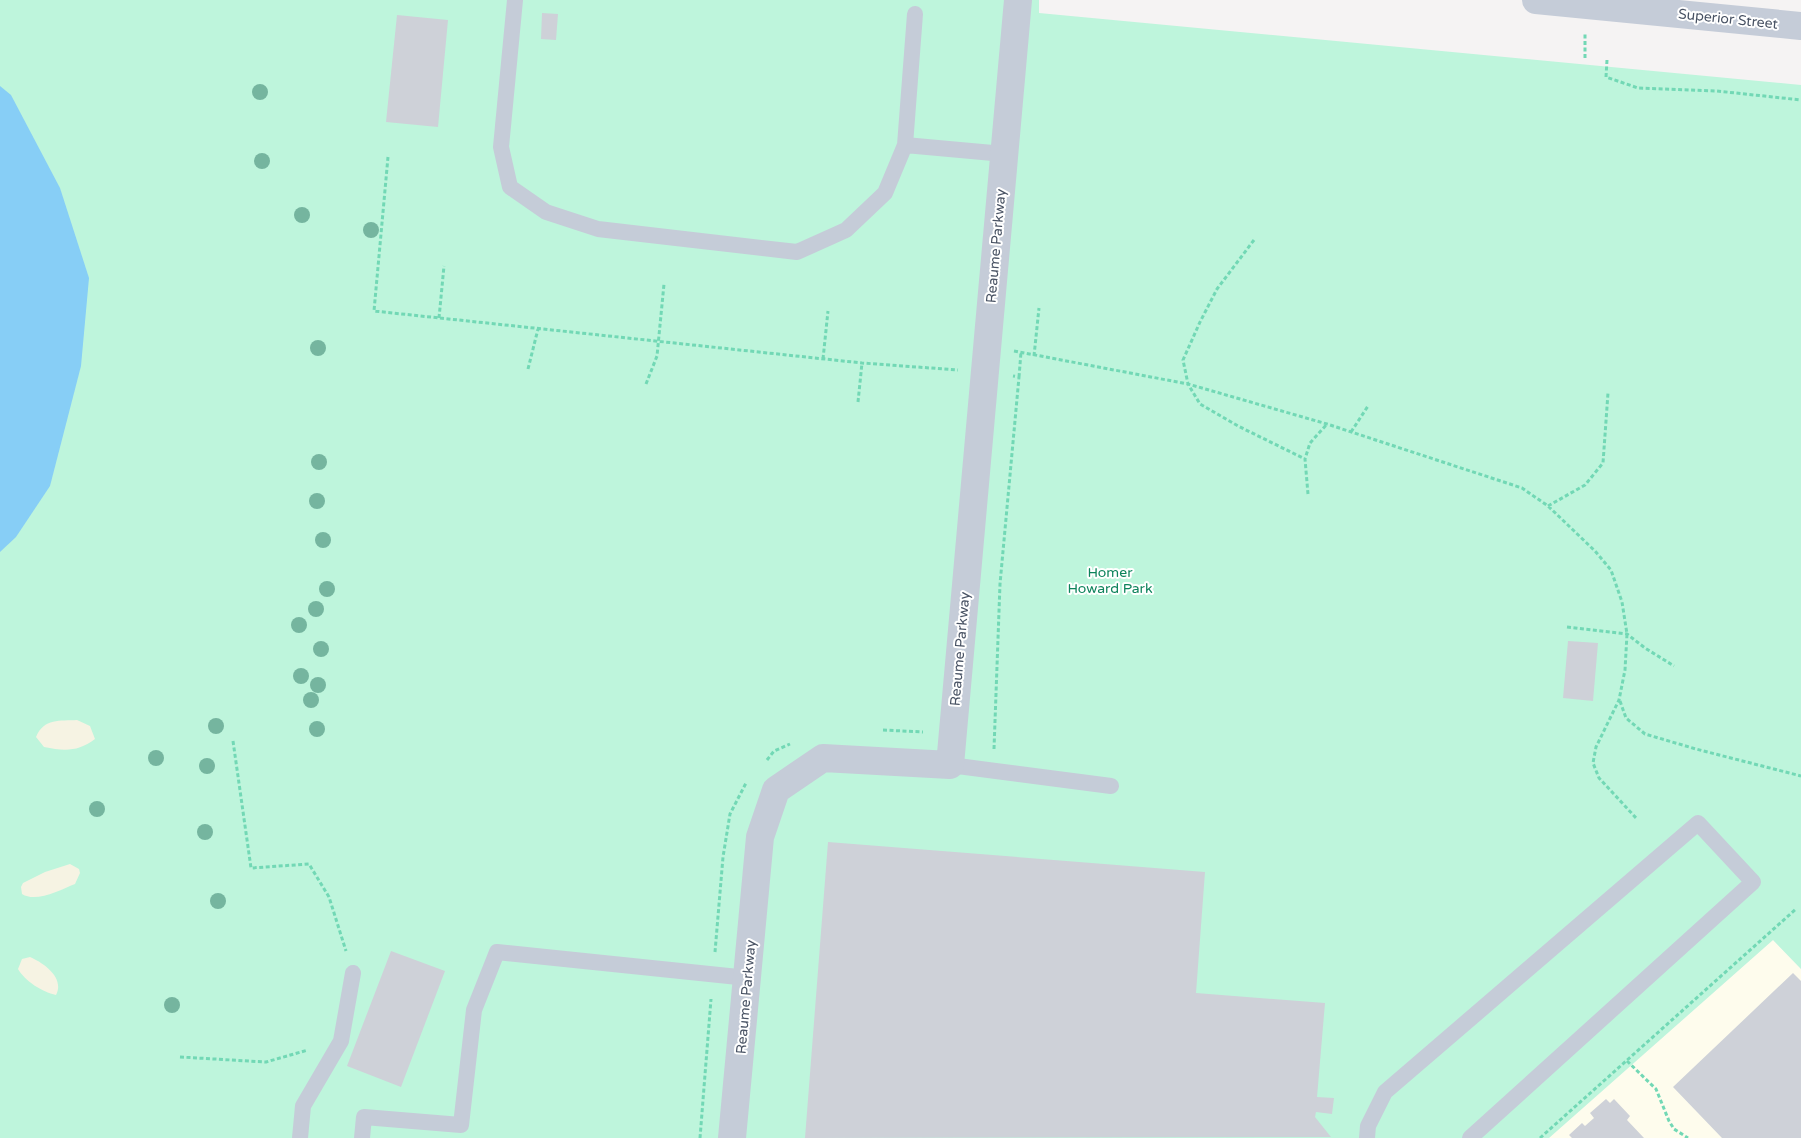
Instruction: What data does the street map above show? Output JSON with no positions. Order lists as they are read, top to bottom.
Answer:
{
  "streets": {
    "street": ["Superior Street", "Reaume Parkway"]
  },
  "parks": ["Homer Howard Park"]
}
